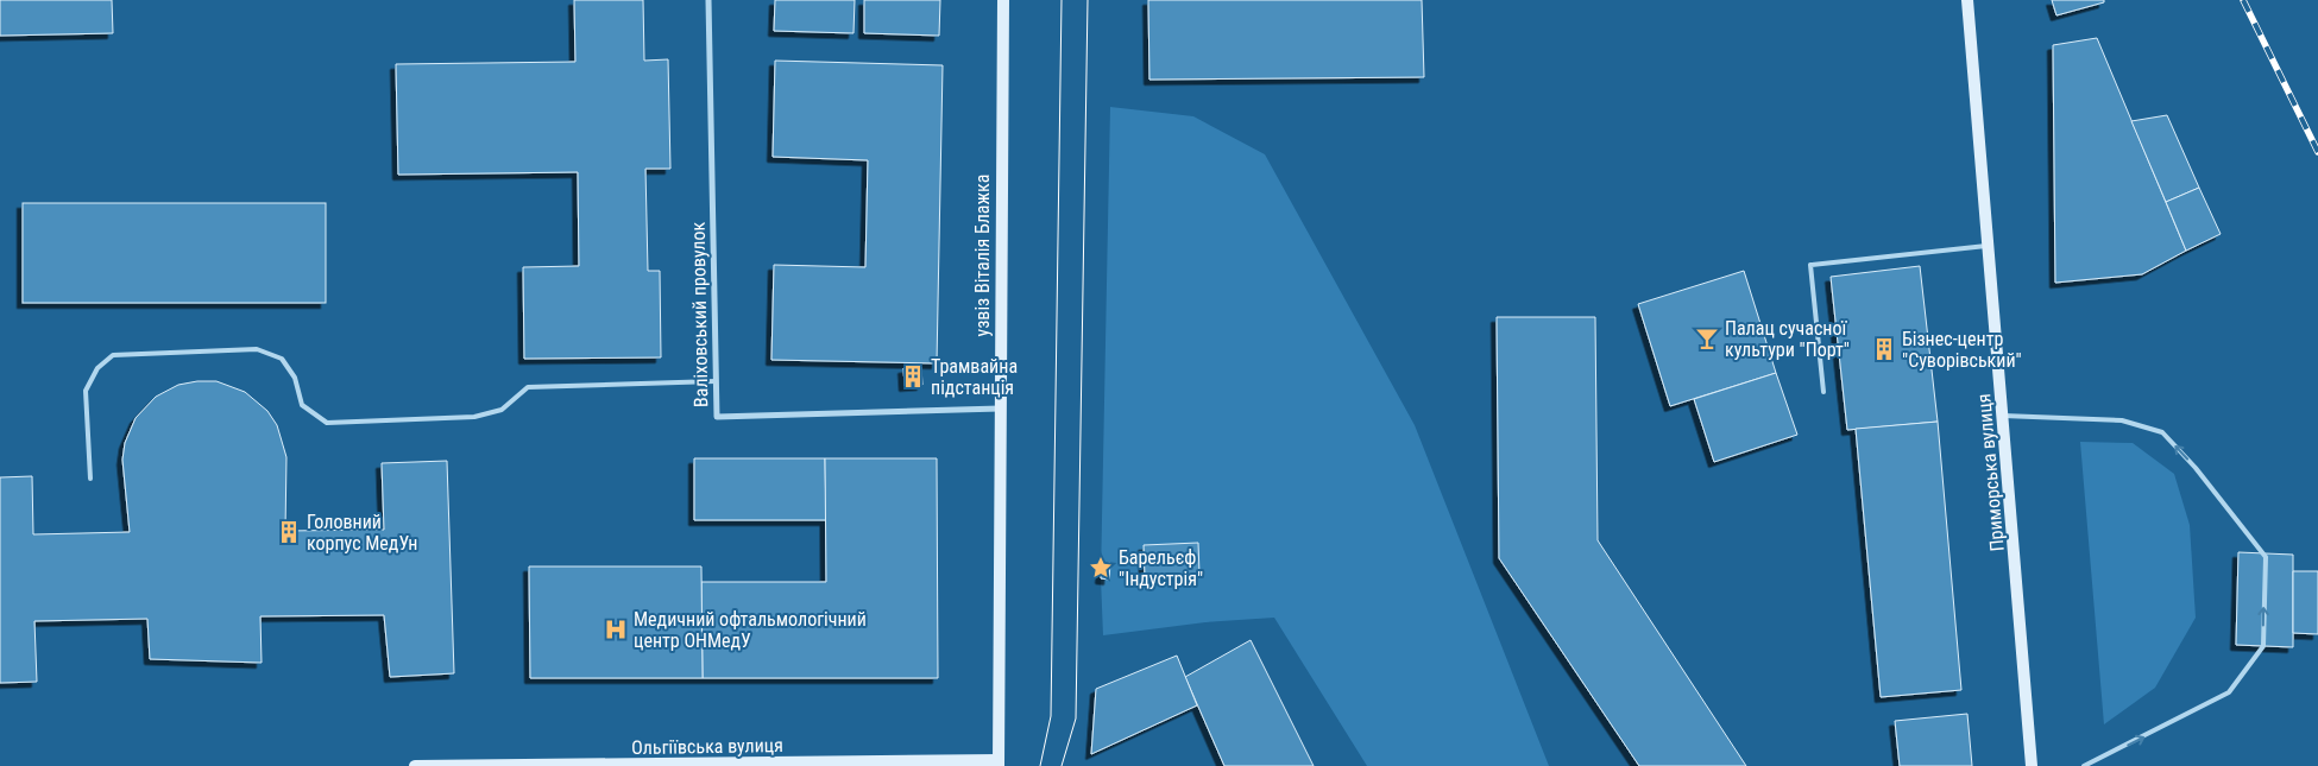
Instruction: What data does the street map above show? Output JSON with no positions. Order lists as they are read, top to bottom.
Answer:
{
  "streets": {
    "main road": ["узвіз Віталія Блажка", "Приморська вулиця", "Ольгіївська вулиця"],
    "street": ["Валіховський провулок"]
  },
  "crossings": [
    ["узвіз Віталія Блажка", "Валіховський провулок"],
    ["узвіз Віталія Блажка", "Ольгіївська вулиця"]
  ],
  "places": {
    "bar": ["Палац сучасної культури \"Порт\""],
    "building": ["Бізнес-центр \"Суворівський\"", "Трамвайна підстанція", "Головний корпус МедУн"],
    "place": ["Барельєф \"Індустрія\""],
    "hospital": ["Медичний офтальмологічний центр ОНМедУ"]
  }
}
